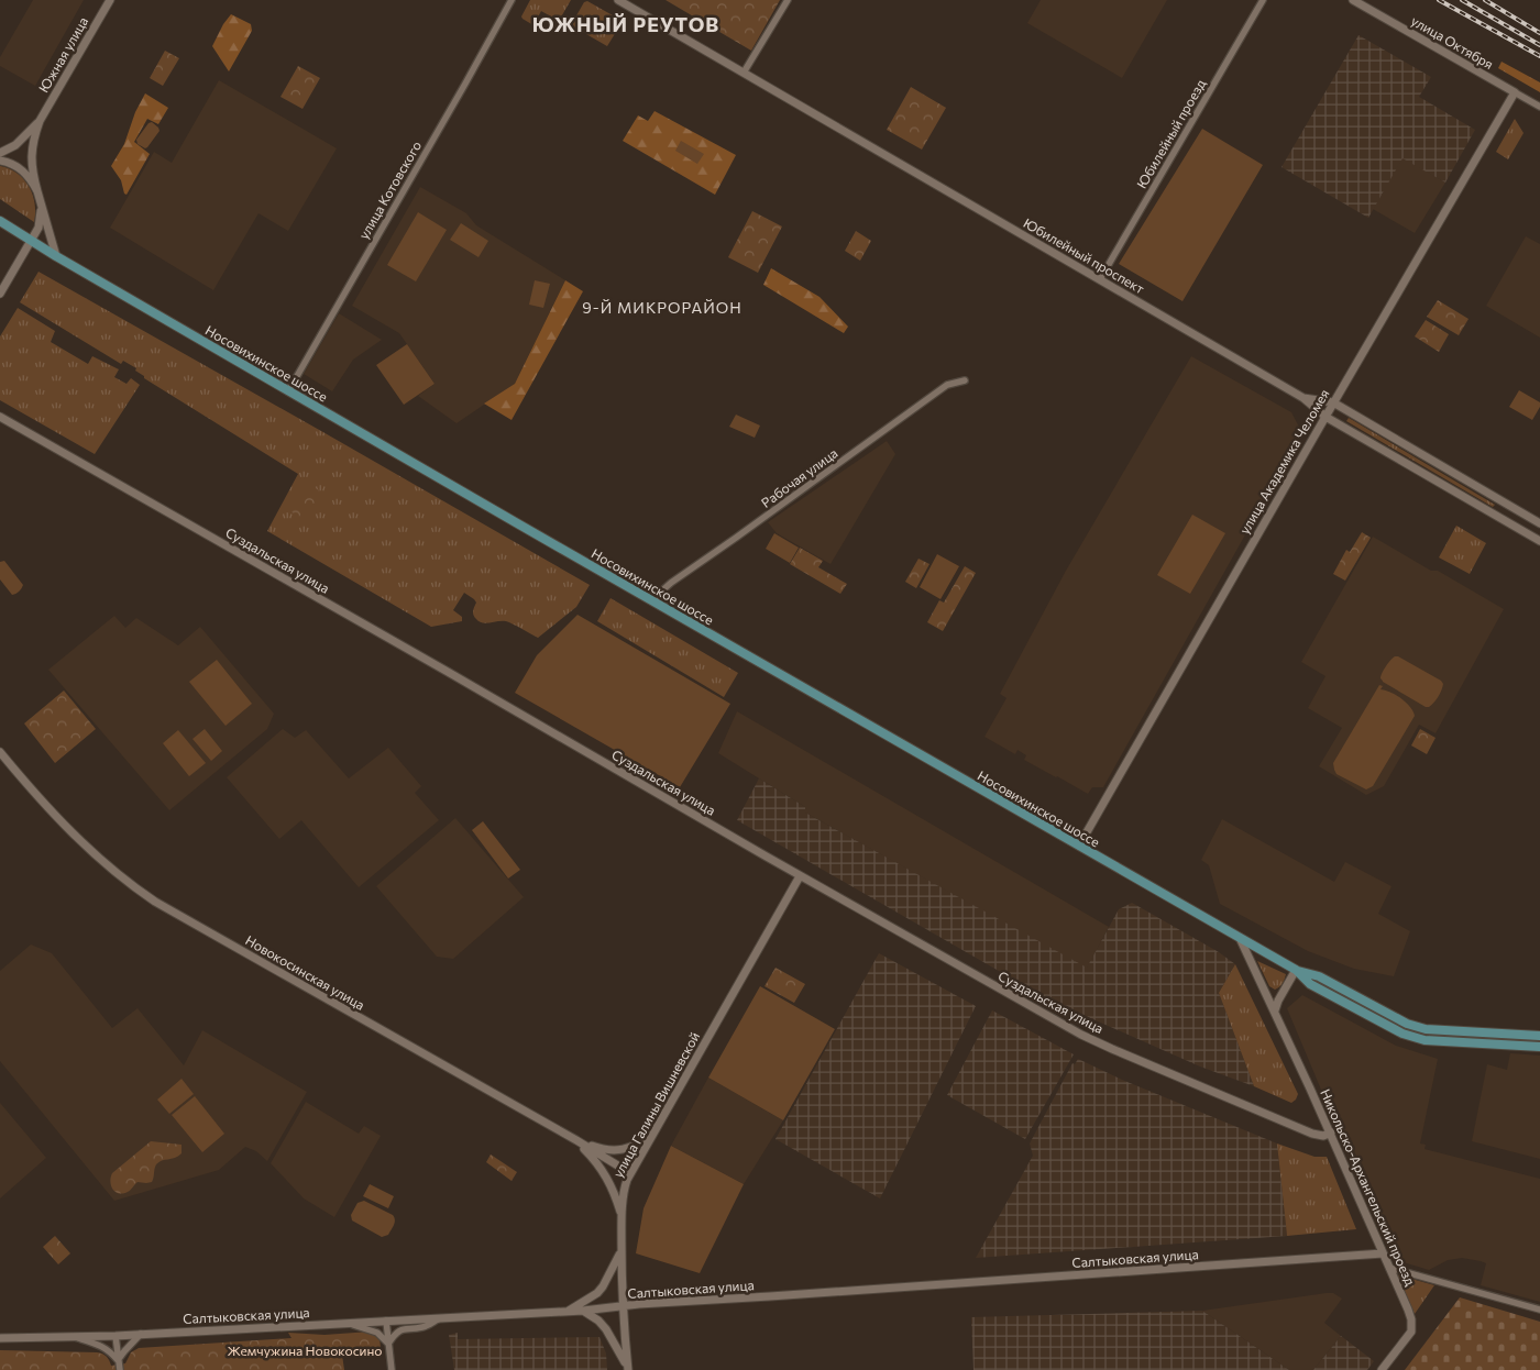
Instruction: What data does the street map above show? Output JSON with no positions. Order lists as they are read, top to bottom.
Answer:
{
  "streets": {
    "main road": ["Носовихинское шоссе"],
    "street": [
      "улица Октября",
      "Южная улица",
      "Юбилейный проезд",
      "улица Котовского",
      "Юбилейный проспект",
      "улица Академика Челомея",
      "Рабочая улица",
      "Суздальская улица",
      "Новокосинская улица",
      "улица Галины Вишневской",
      "Никольско-Архангельский проезд",
      "Салтыковская улица"
    ]
  },
  "crossings": [
    ["улица Октября", "улица Академика Челомея"],
    ["Южная улица", "Носовихинское шоссе"],
    ["Юбилейный проезд", "Юбилейный проспект"],
    ["улица Котовского", "Носовихинское шоссе"],
    ["Юбилейный проспект", "улица Академика Челомея"],
    ["Носовихинское шоссе", "улица Академика Челомея"],
    ["Носовихинское шоссе", "Рабочая улица"],
    ["Носовихинское шоссе", "Никольско-Архангельский проезд"],
    ["Суздальская улица", "улица Галины Вишневской"],
    ["Суздальская улица", "Никольско-Архангельский проезд"],
    ["Новокосинская улица", "улица Галины Вишневской"],
    ["улица Галины Вишневской", "Салтыковская улица"],
    ["Никольско-Архангельский проезд", "Салтыковская улица"]
  ],
  "districts": ["ЮЖНЫЙ РЕУТОВ", "9-Й МИКРОРАЙОН"],
  "parks": ["Жемчужина Новокосино"]
}
